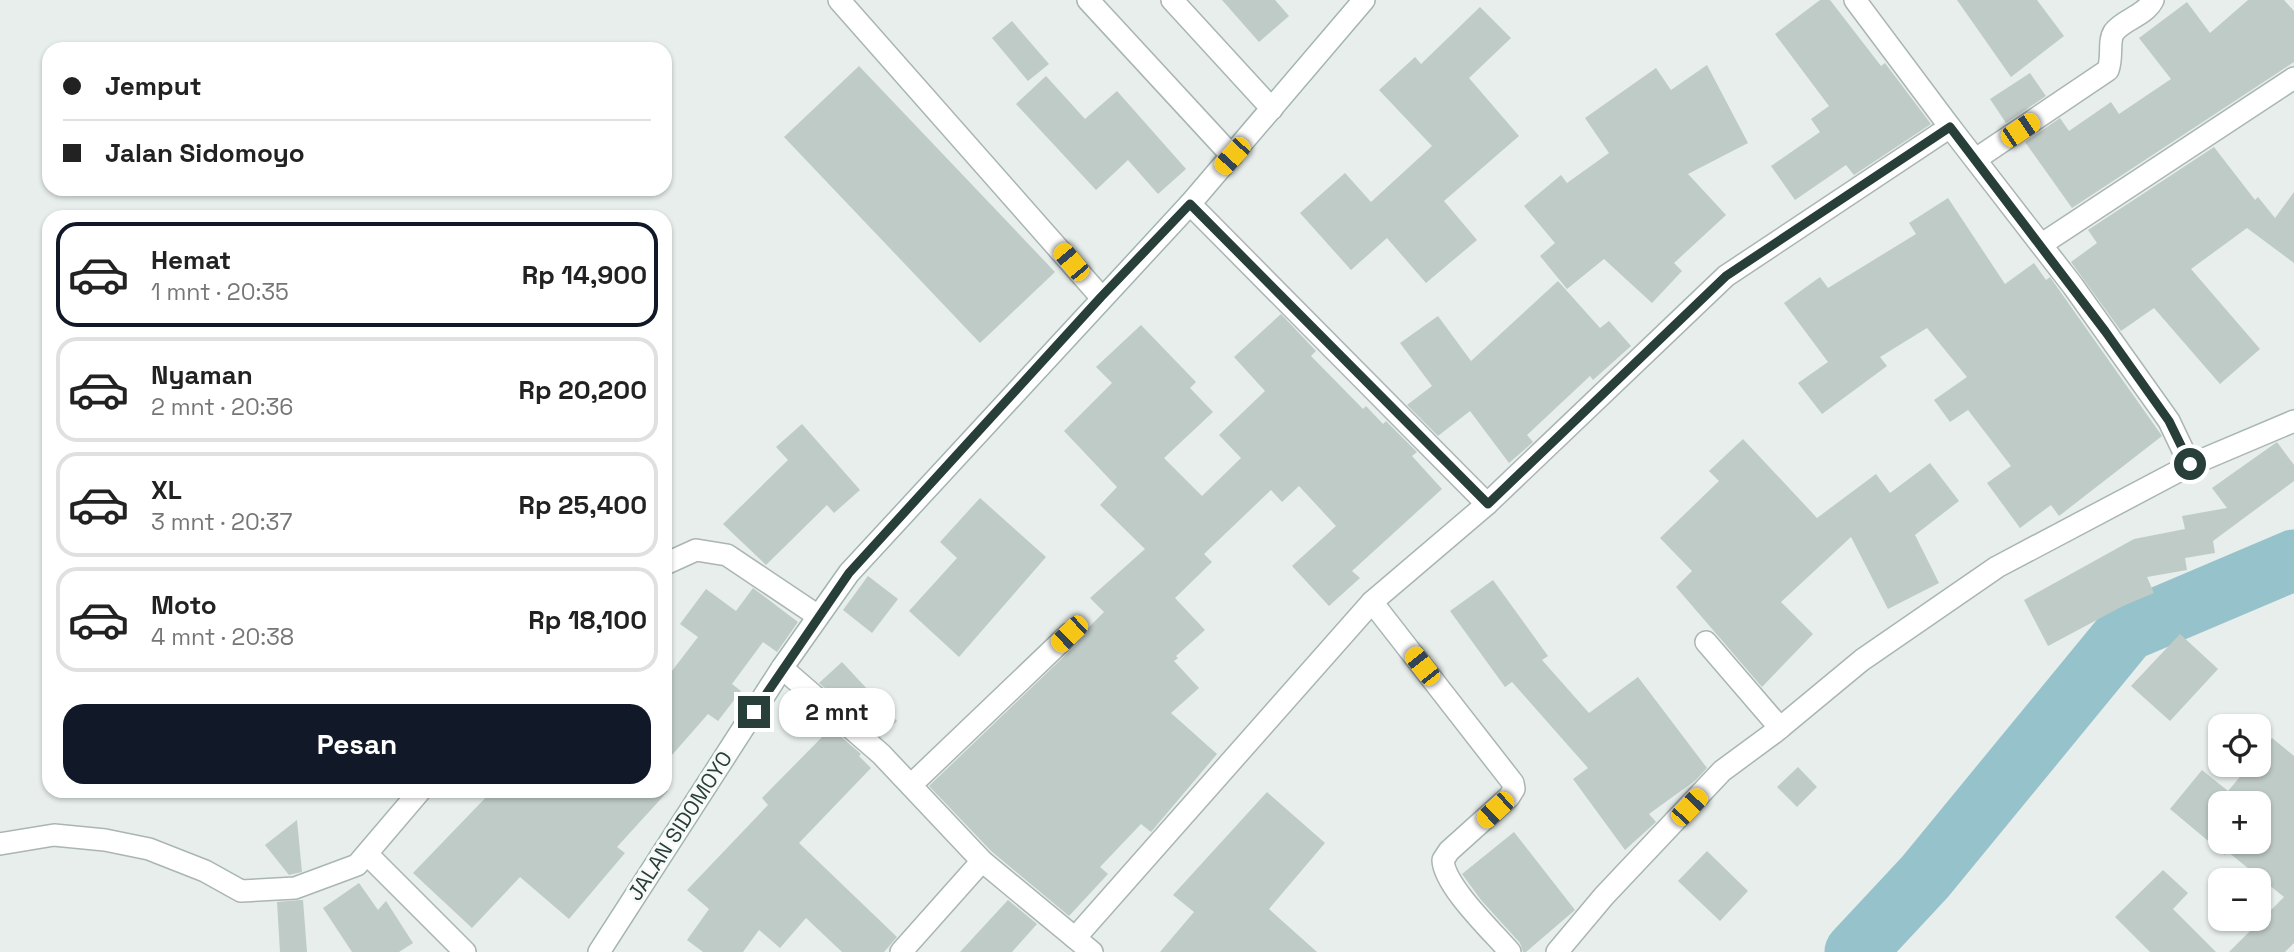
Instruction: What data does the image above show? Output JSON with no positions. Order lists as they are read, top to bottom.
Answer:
{
  "streets": {
    "street": ["JALAN SIDOMOYO"]
  },
  "page": {
    "banner": ["Jemput", "Jalan Sidomoyo"],
    "list": [
      {
        "name": "Hemat",
        "note": "1 mnt · 20:35",
        "value": "Rp 14,900"
      },
      {
        "name": "Nyaman",
        "note": "2 mnt · 20:36",
        "value": "Rp 20,200"
      },
      {
        "name": "XL",
        "note": "3 mnt · 20:37",
        "value": "Rp 25,400"
      },
      {
        "name": "Moto",
        "note": "4 mnt · 20:38",
        "value": "Rp 18,100"
      }
    ],
    "bubble": "2 mnt",
    "buttons": "Pesan",
    "map_buttons": ["+", "−"]
  }
}
